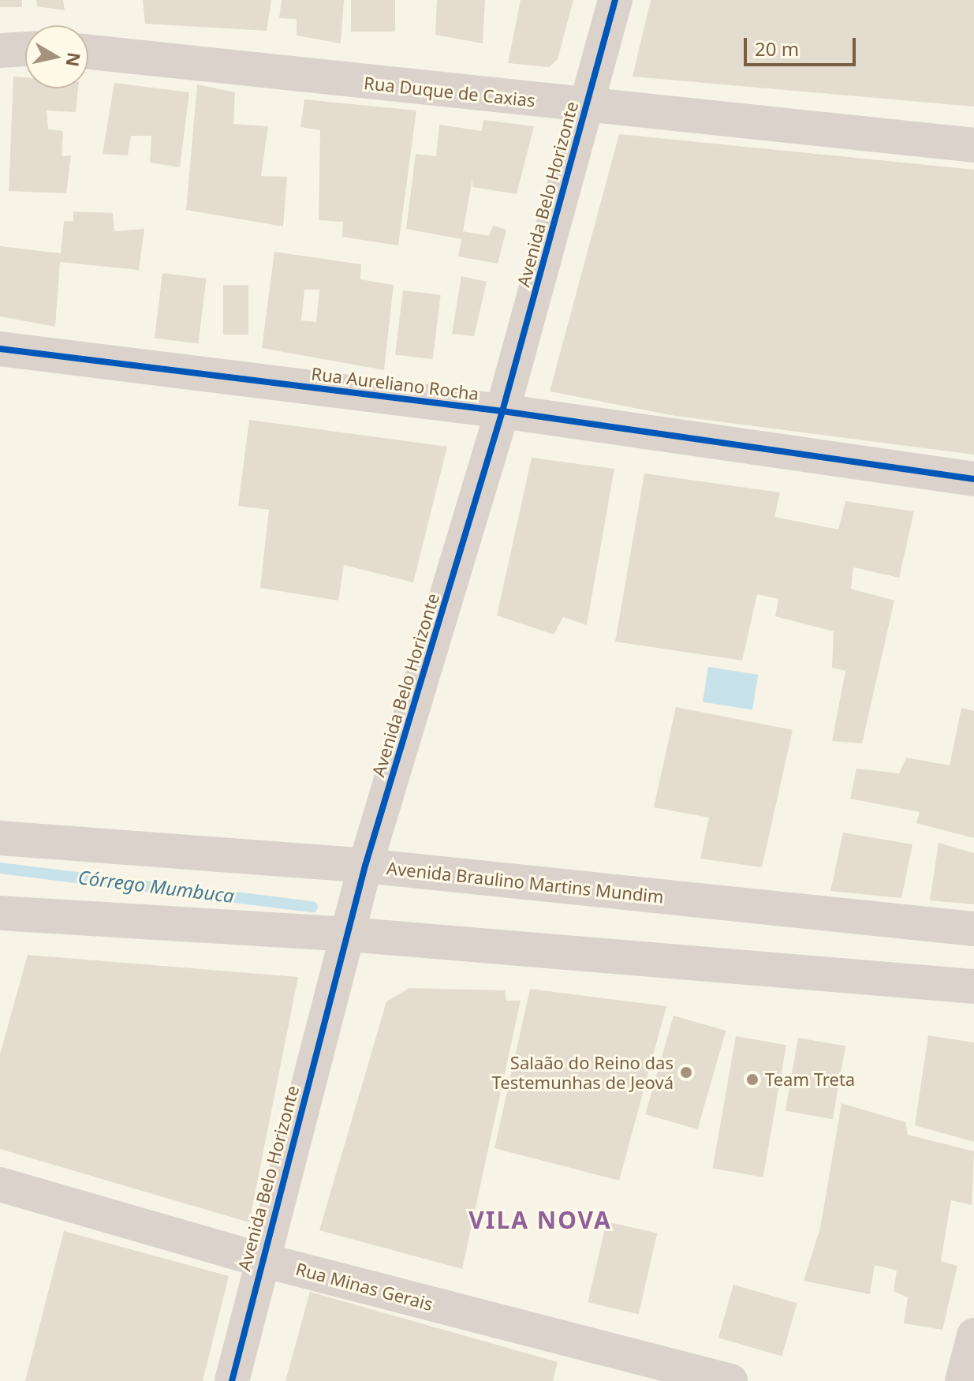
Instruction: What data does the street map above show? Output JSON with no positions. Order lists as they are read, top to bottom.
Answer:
{
  "streets": {
    "street": [
      "Rua Duque de Caxias",
      "Avenida Belo Horizonte",
      "Rua Aureliano Rocha",
      "Avenida Braulino Martins Mundim",
      "Rua Minas Gerais"
    ]
  },
  "crossings": [
    ["Rua Duque de Caxias", "Avenida Belo Horizonte"],
    ["Avenida Belo Horizonte", "Rua Aureliano Rocha"],
    ["Avenida Belo Horizonte", "Avenida Braulino Martins Mundim"],
    ["Avenida Belo Horizonte", "Rua Minas Gerais"]
  ],
  "districts": ["VILA NOVA"],
  "water": ["Córrego Mumbuca"],
  "places": ["Salaão do Reino das Testemunhas de Jeová", "Team Treta"],
  "scale_bar": "20 m",
  "north": "right"
}
